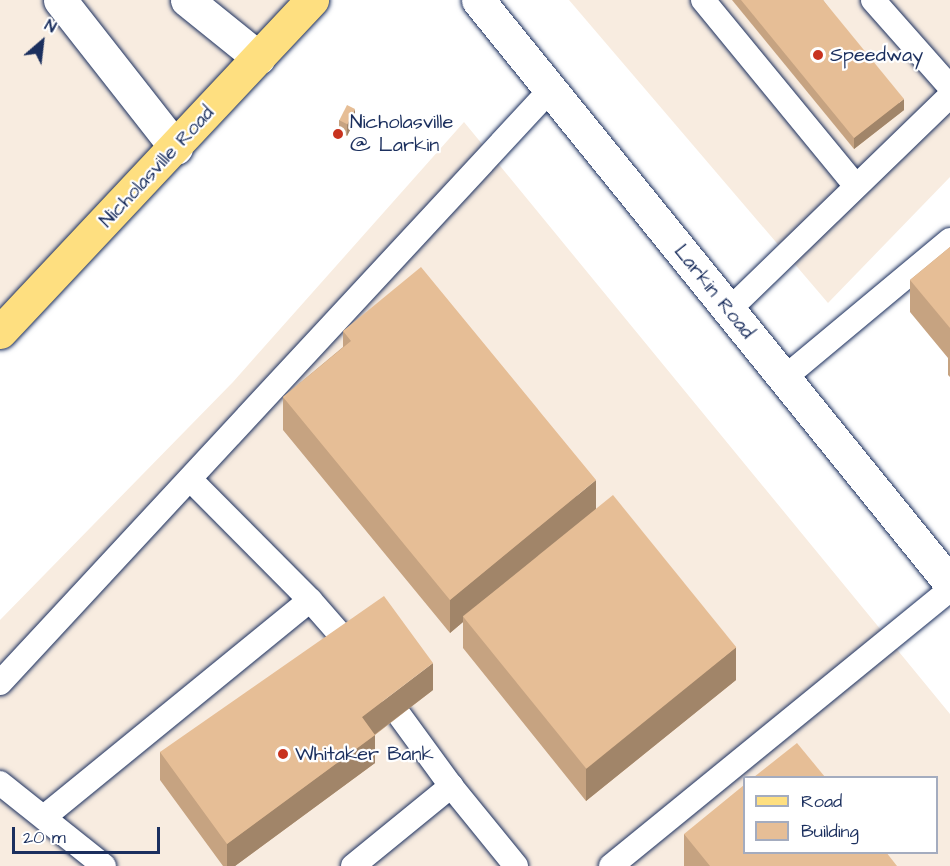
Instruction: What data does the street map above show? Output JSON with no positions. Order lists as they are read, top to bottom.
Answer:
{
  "streets": {
    "main road": ["Nicholasville Road"],
    "street": ["Larkin Road"]
  },
  "places": ["Speedway", "Nicholasville @ Larkin", "Whitaker Bank"],
  "legend": ["Road", "Building"],
  "scale_bar": "20 m",
  "north": "top right"
}
